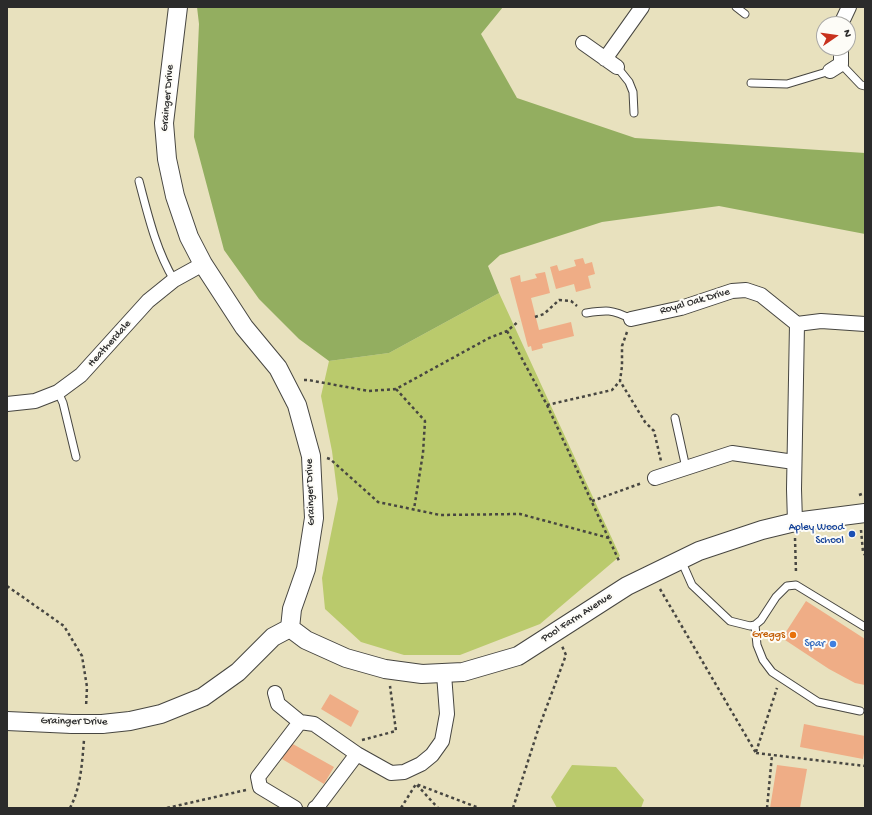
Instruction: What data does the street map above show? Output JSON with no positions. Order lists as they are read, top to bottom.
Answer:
{
  "streets": {
    "street": [
      "Grainger Drive",
      "Royal Oak Drive",
      "Heatherdale",
      "Pool Farm Avenue"
    ]
  },
  "crossings": [
    ["Grainger Drive", "Heatherdale"],
    ["Grainger Drive", "Pool Farm Avenue"]
  ],
  "places": ["Apley Wood School", "Greggs", "Spar"],
  "north": "right"
}
